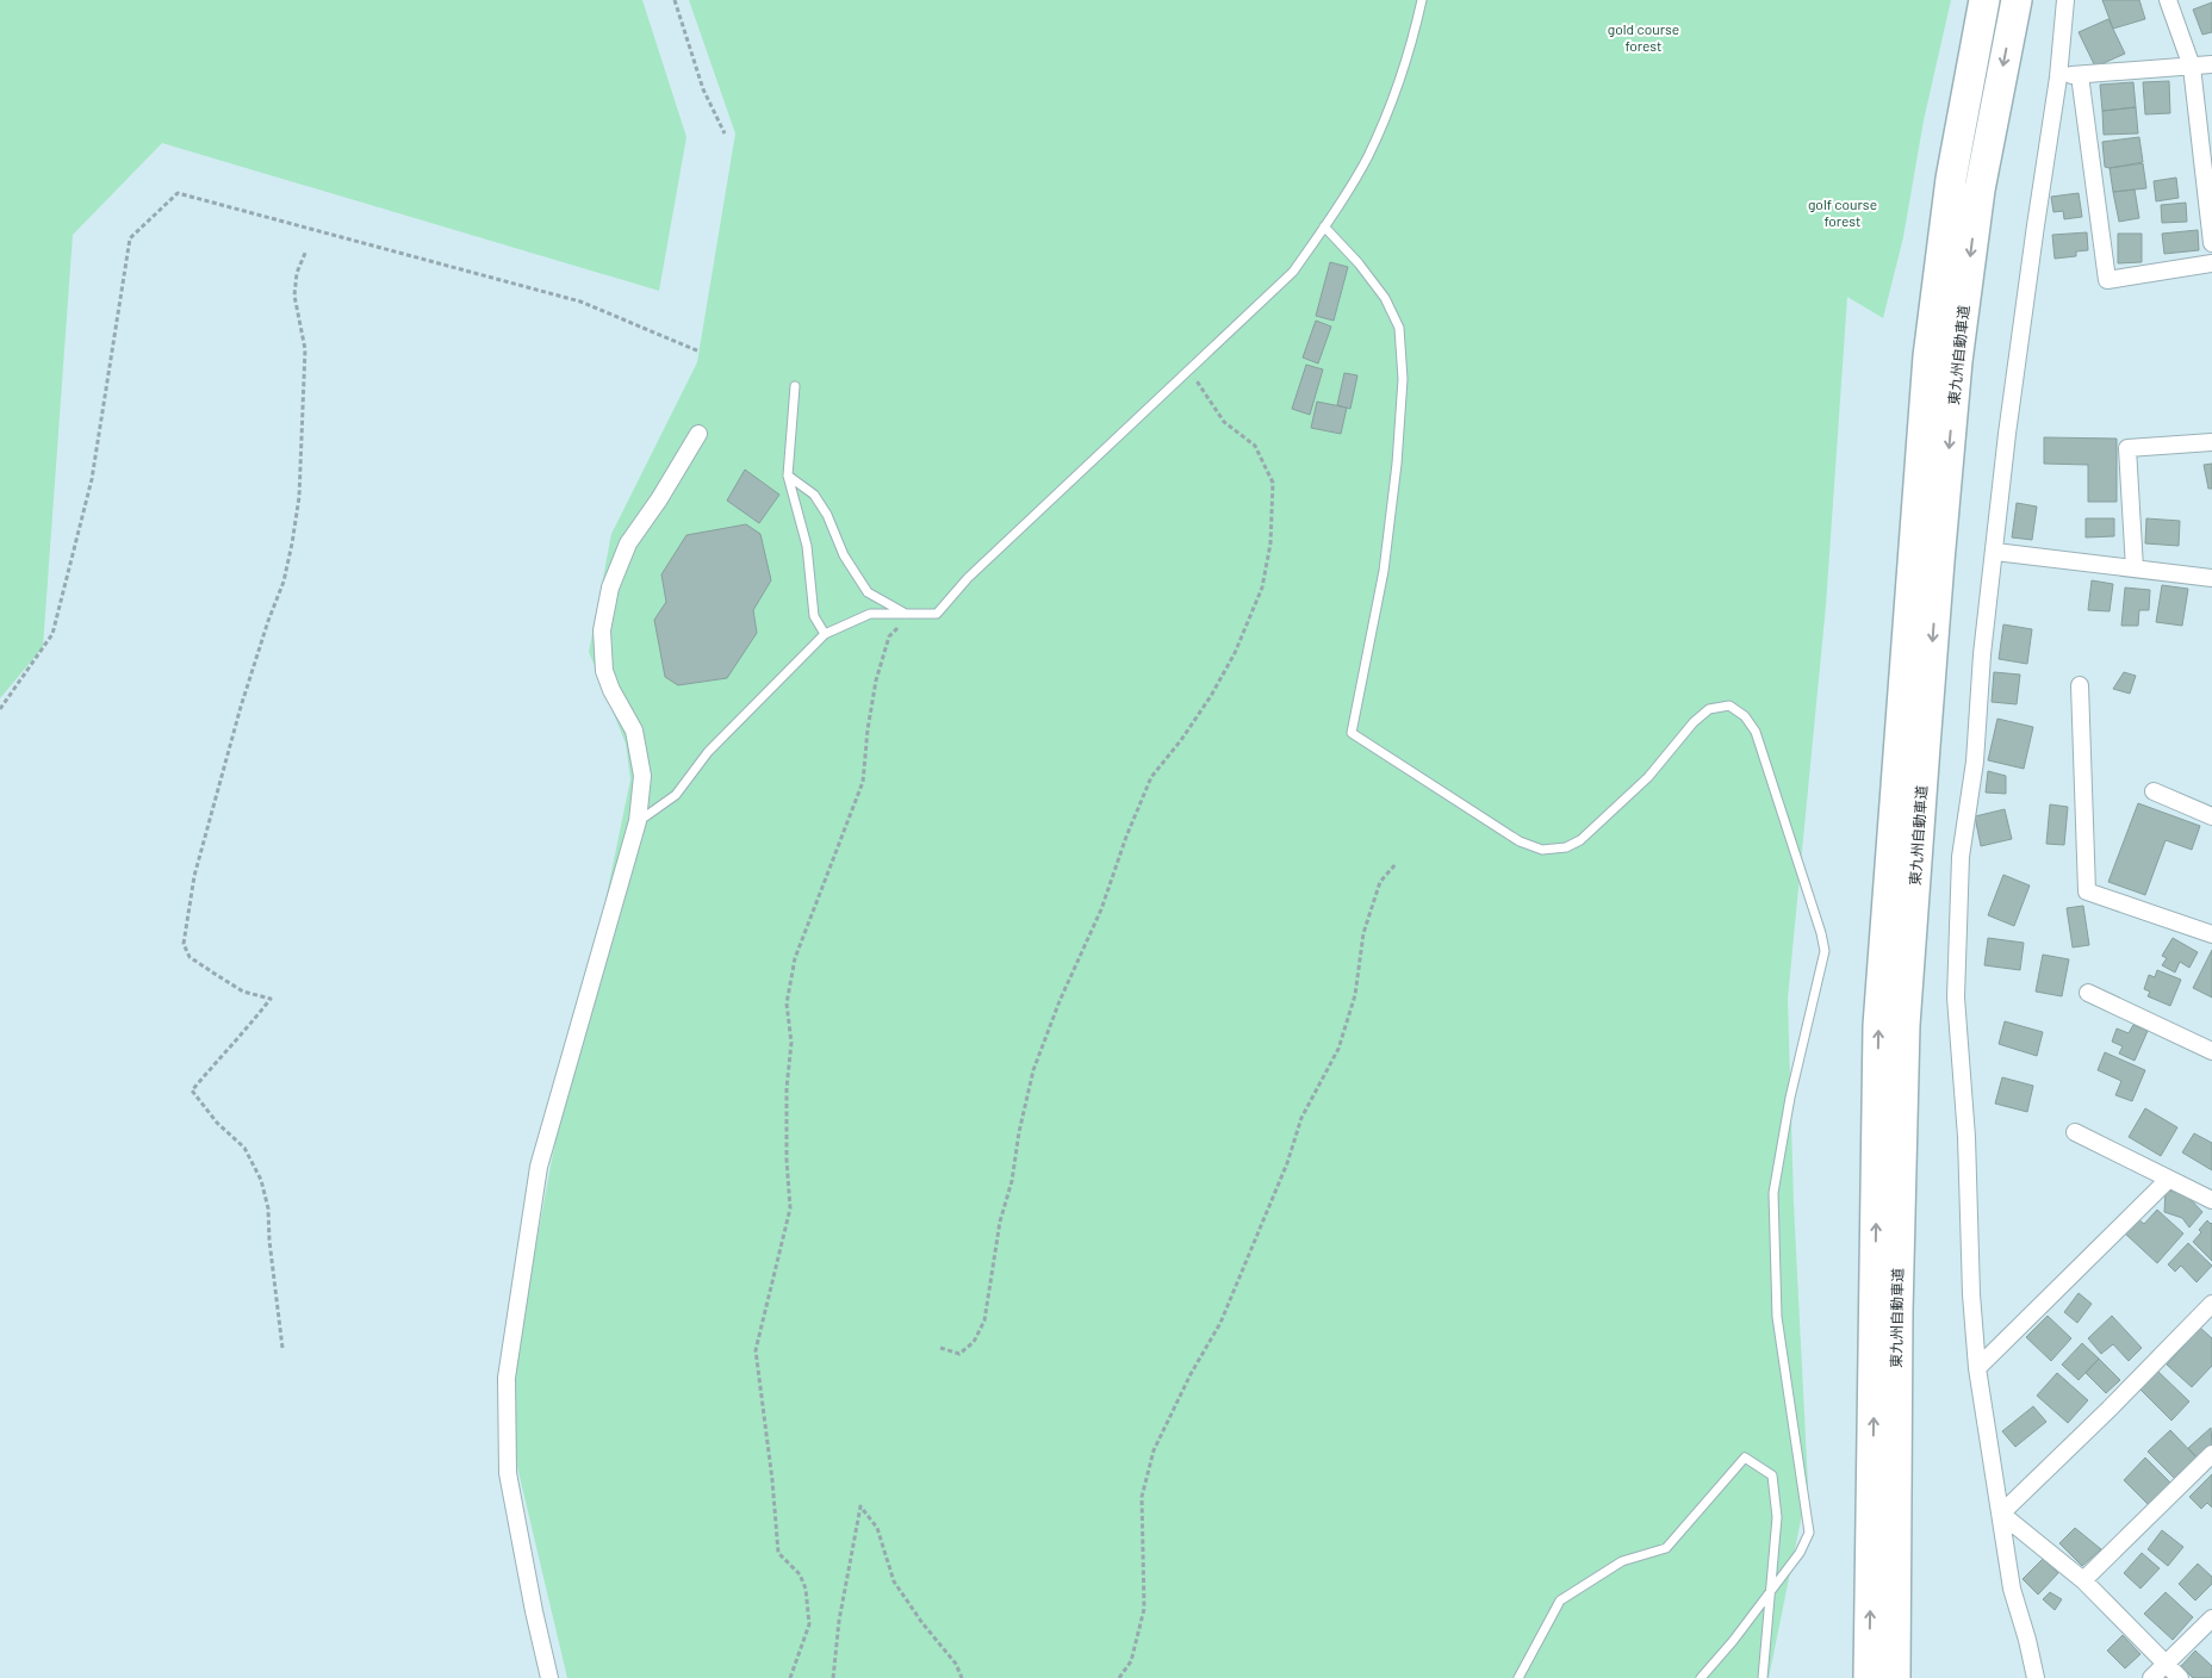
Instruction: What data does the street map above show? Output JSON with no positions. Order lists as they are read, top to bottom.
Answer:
{
  "streets": {
    "highway": ["東九州自動車道"]
  },
  "parks": ["gold course forest", "golf course forest"]
}
